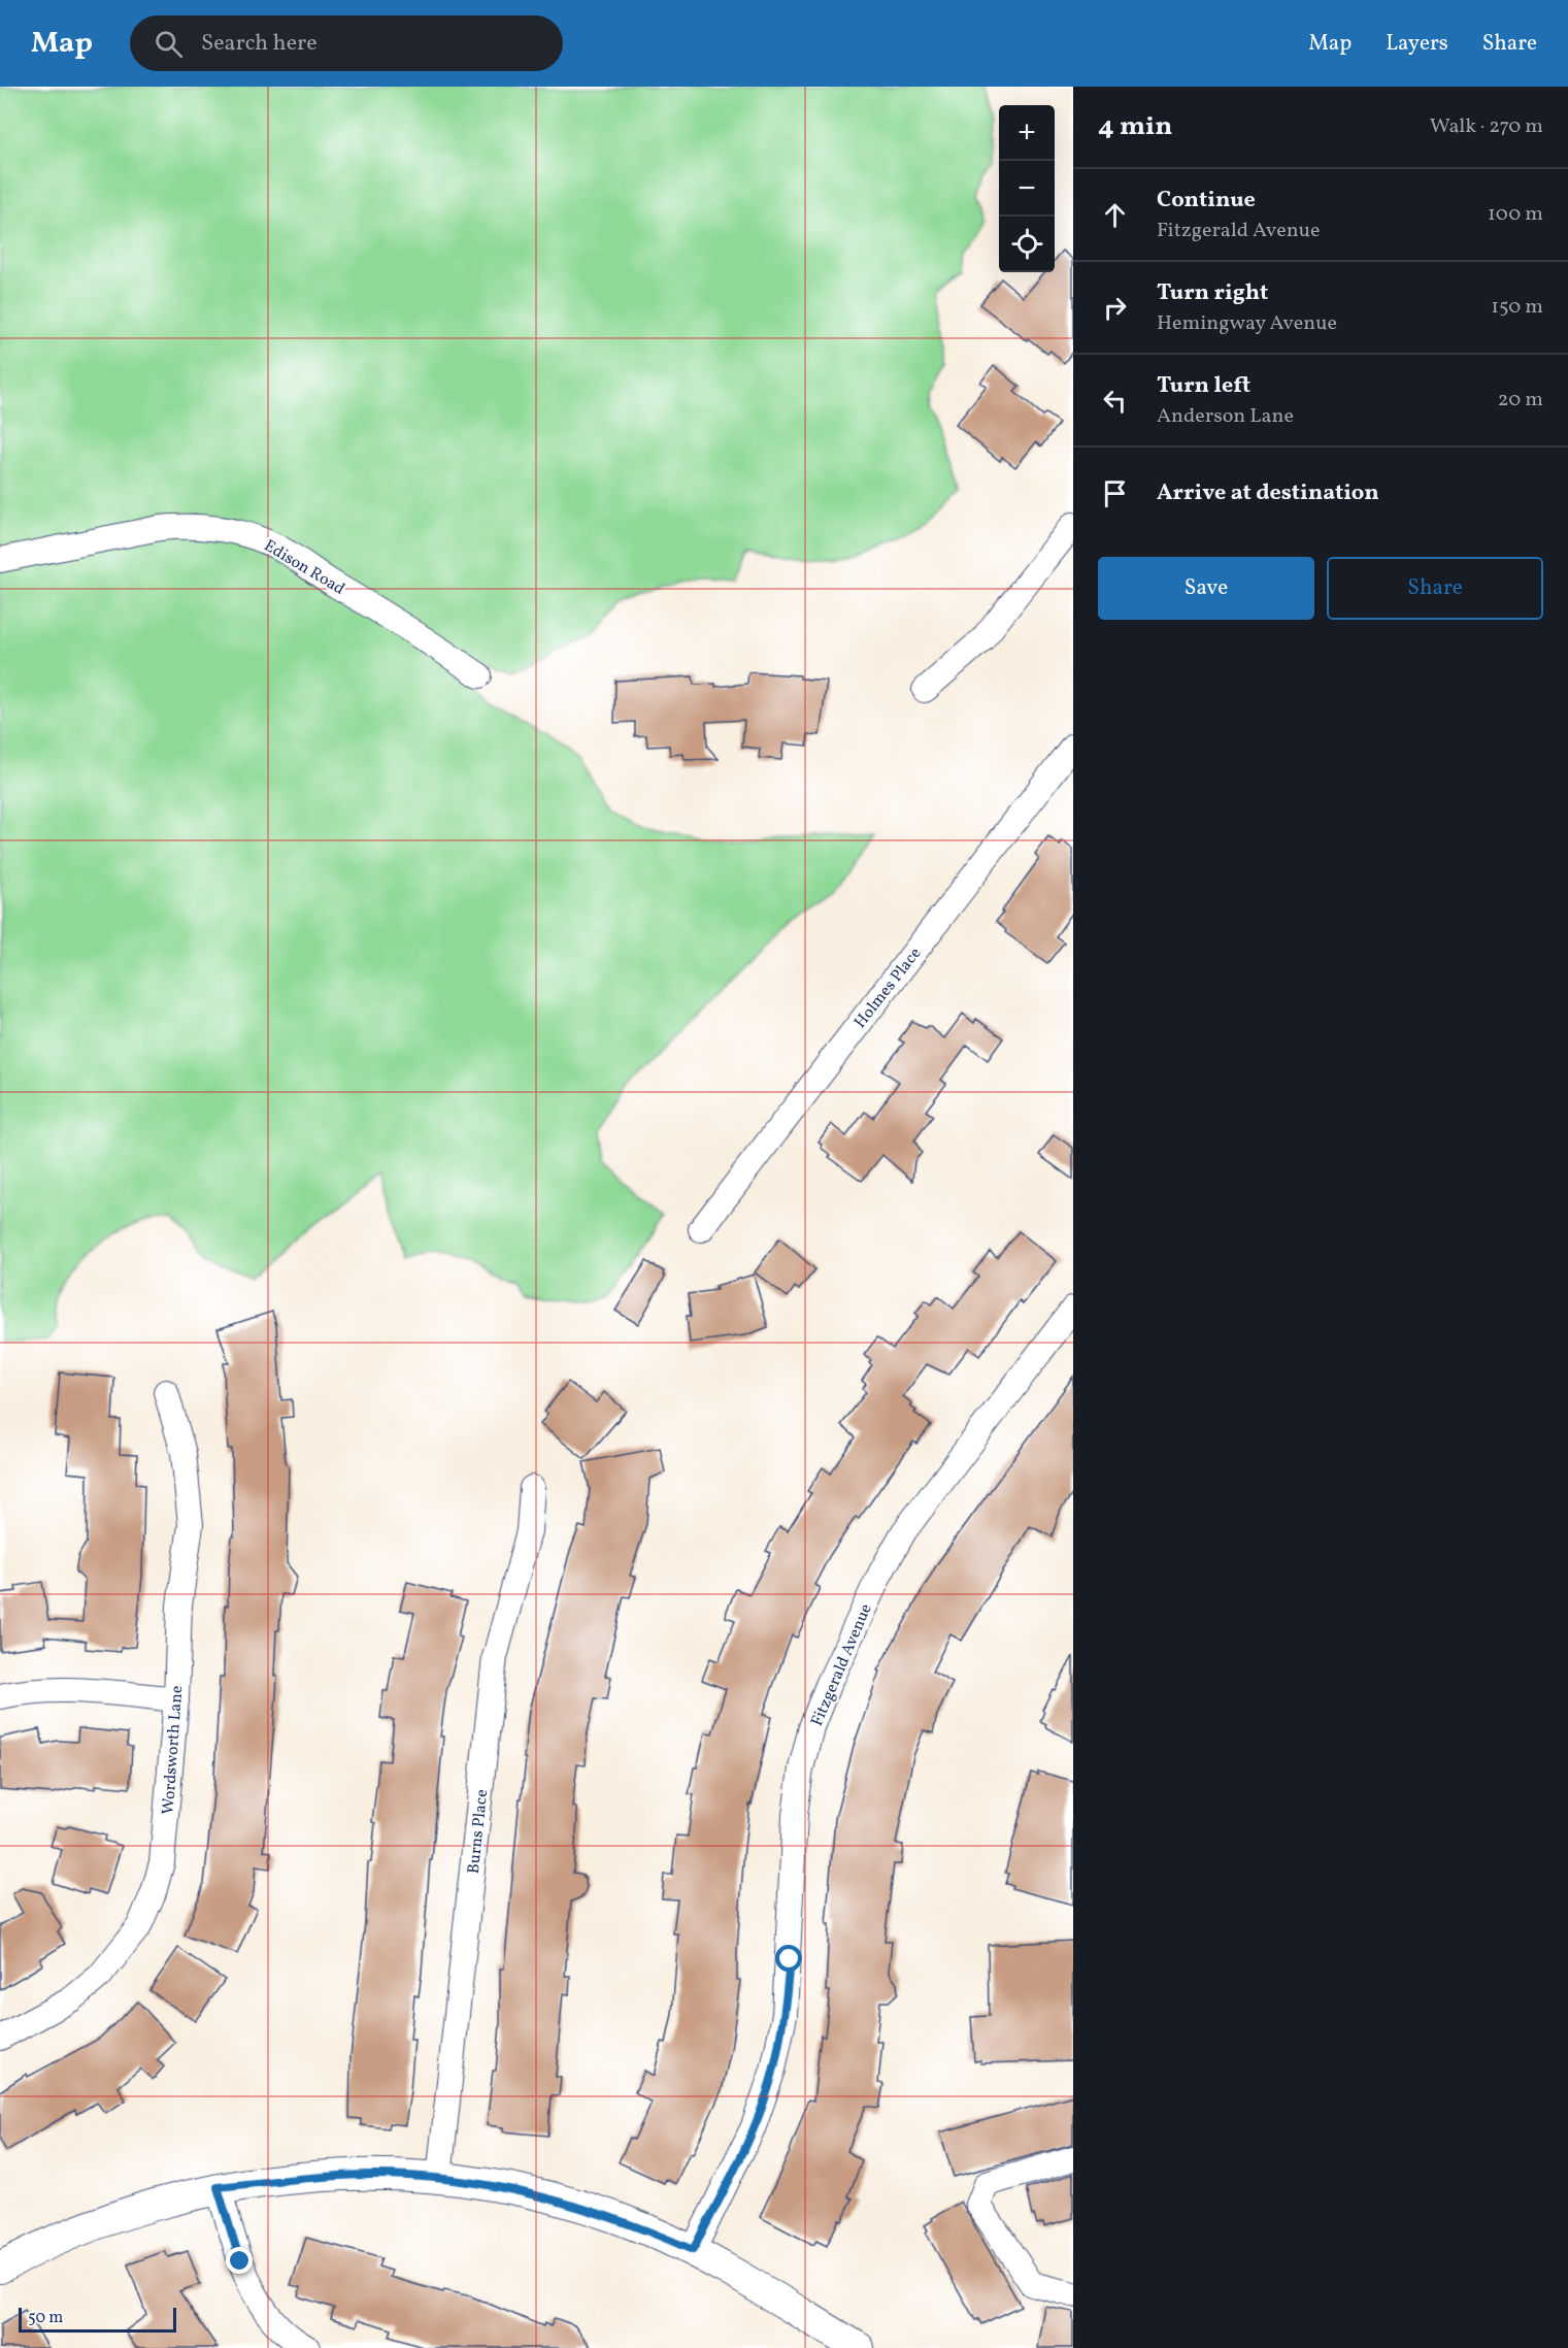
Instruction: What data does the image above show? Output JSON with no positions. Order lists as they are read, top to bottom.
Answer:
{
  "streets": {
    "street": [
      "Edison Road",
      "Holmes Place",
      "Fitzgerald Avenue",
      "Wordsworth Lane",
      "Burns Place"
    ]
  },
  "scale_bar": "50 m",
  "page": {
    "header": "Map",
    "search": "Search here",
    "nav": ["Map", "Layers", "Share"],
    "heading": ["4 min", "Walk · 270 m"],
    "map_buttons": ["+", "−"],
    "list": [
      ["Continue", "Fitzgerald Avenue", "100 m"],
      ["Turn right", "Hemingway Avenue", "150 m"],
      ["Turn left", "Anderson Lane", "20 m"],
      "Arrive at destination"
    ],
    "buttons": ["Save", "Share"],
    "scale": "50 m"
  }
}
